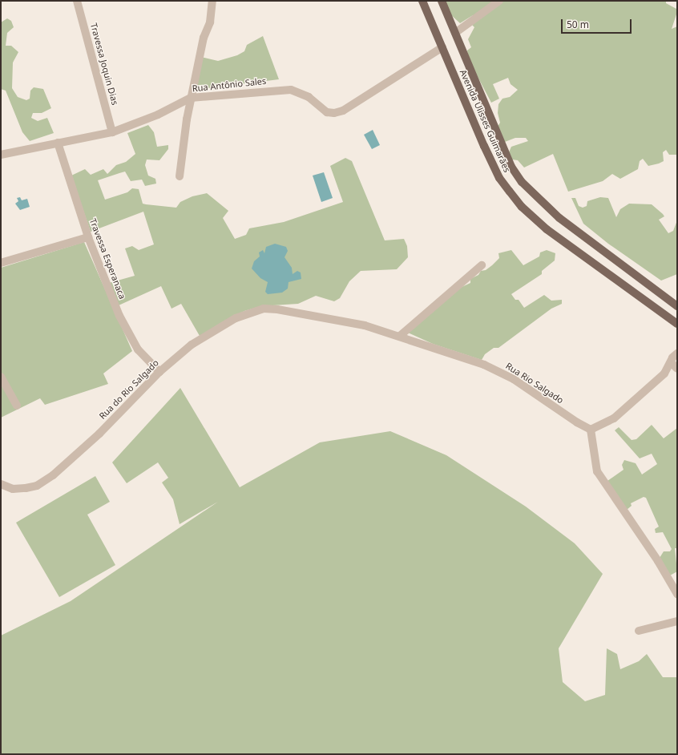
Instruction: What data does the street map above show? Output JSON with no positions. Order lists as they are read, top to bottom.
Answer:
{
  "streets": {
    "main road": ["Avenida Ulisses Guimarães"],
    "street": [
      "Travessa Joquin Dias",
      "Rua Antônio Sales",
      "Travessa Esperanaca",
      "Rua Rio Salgado",
      "Rua do Rio Salgado"
    ]
  },
  "crossings": [
    ["Travessa Joquin Dias", "Rua Antônio Sales"],
    ["Rua Antônio Sales", "Avenida Ulisses Guimarães"],
    ["Rua Antônio Sales", "Travessa Esperanaca"],
    ["Travessa Esperanaca", "Rua do Rio Salgado"],
    ["Rua Rio Salgado", "Rua do Rio Salgado"]
  ],
  "scale_bar": "50 m"
}
